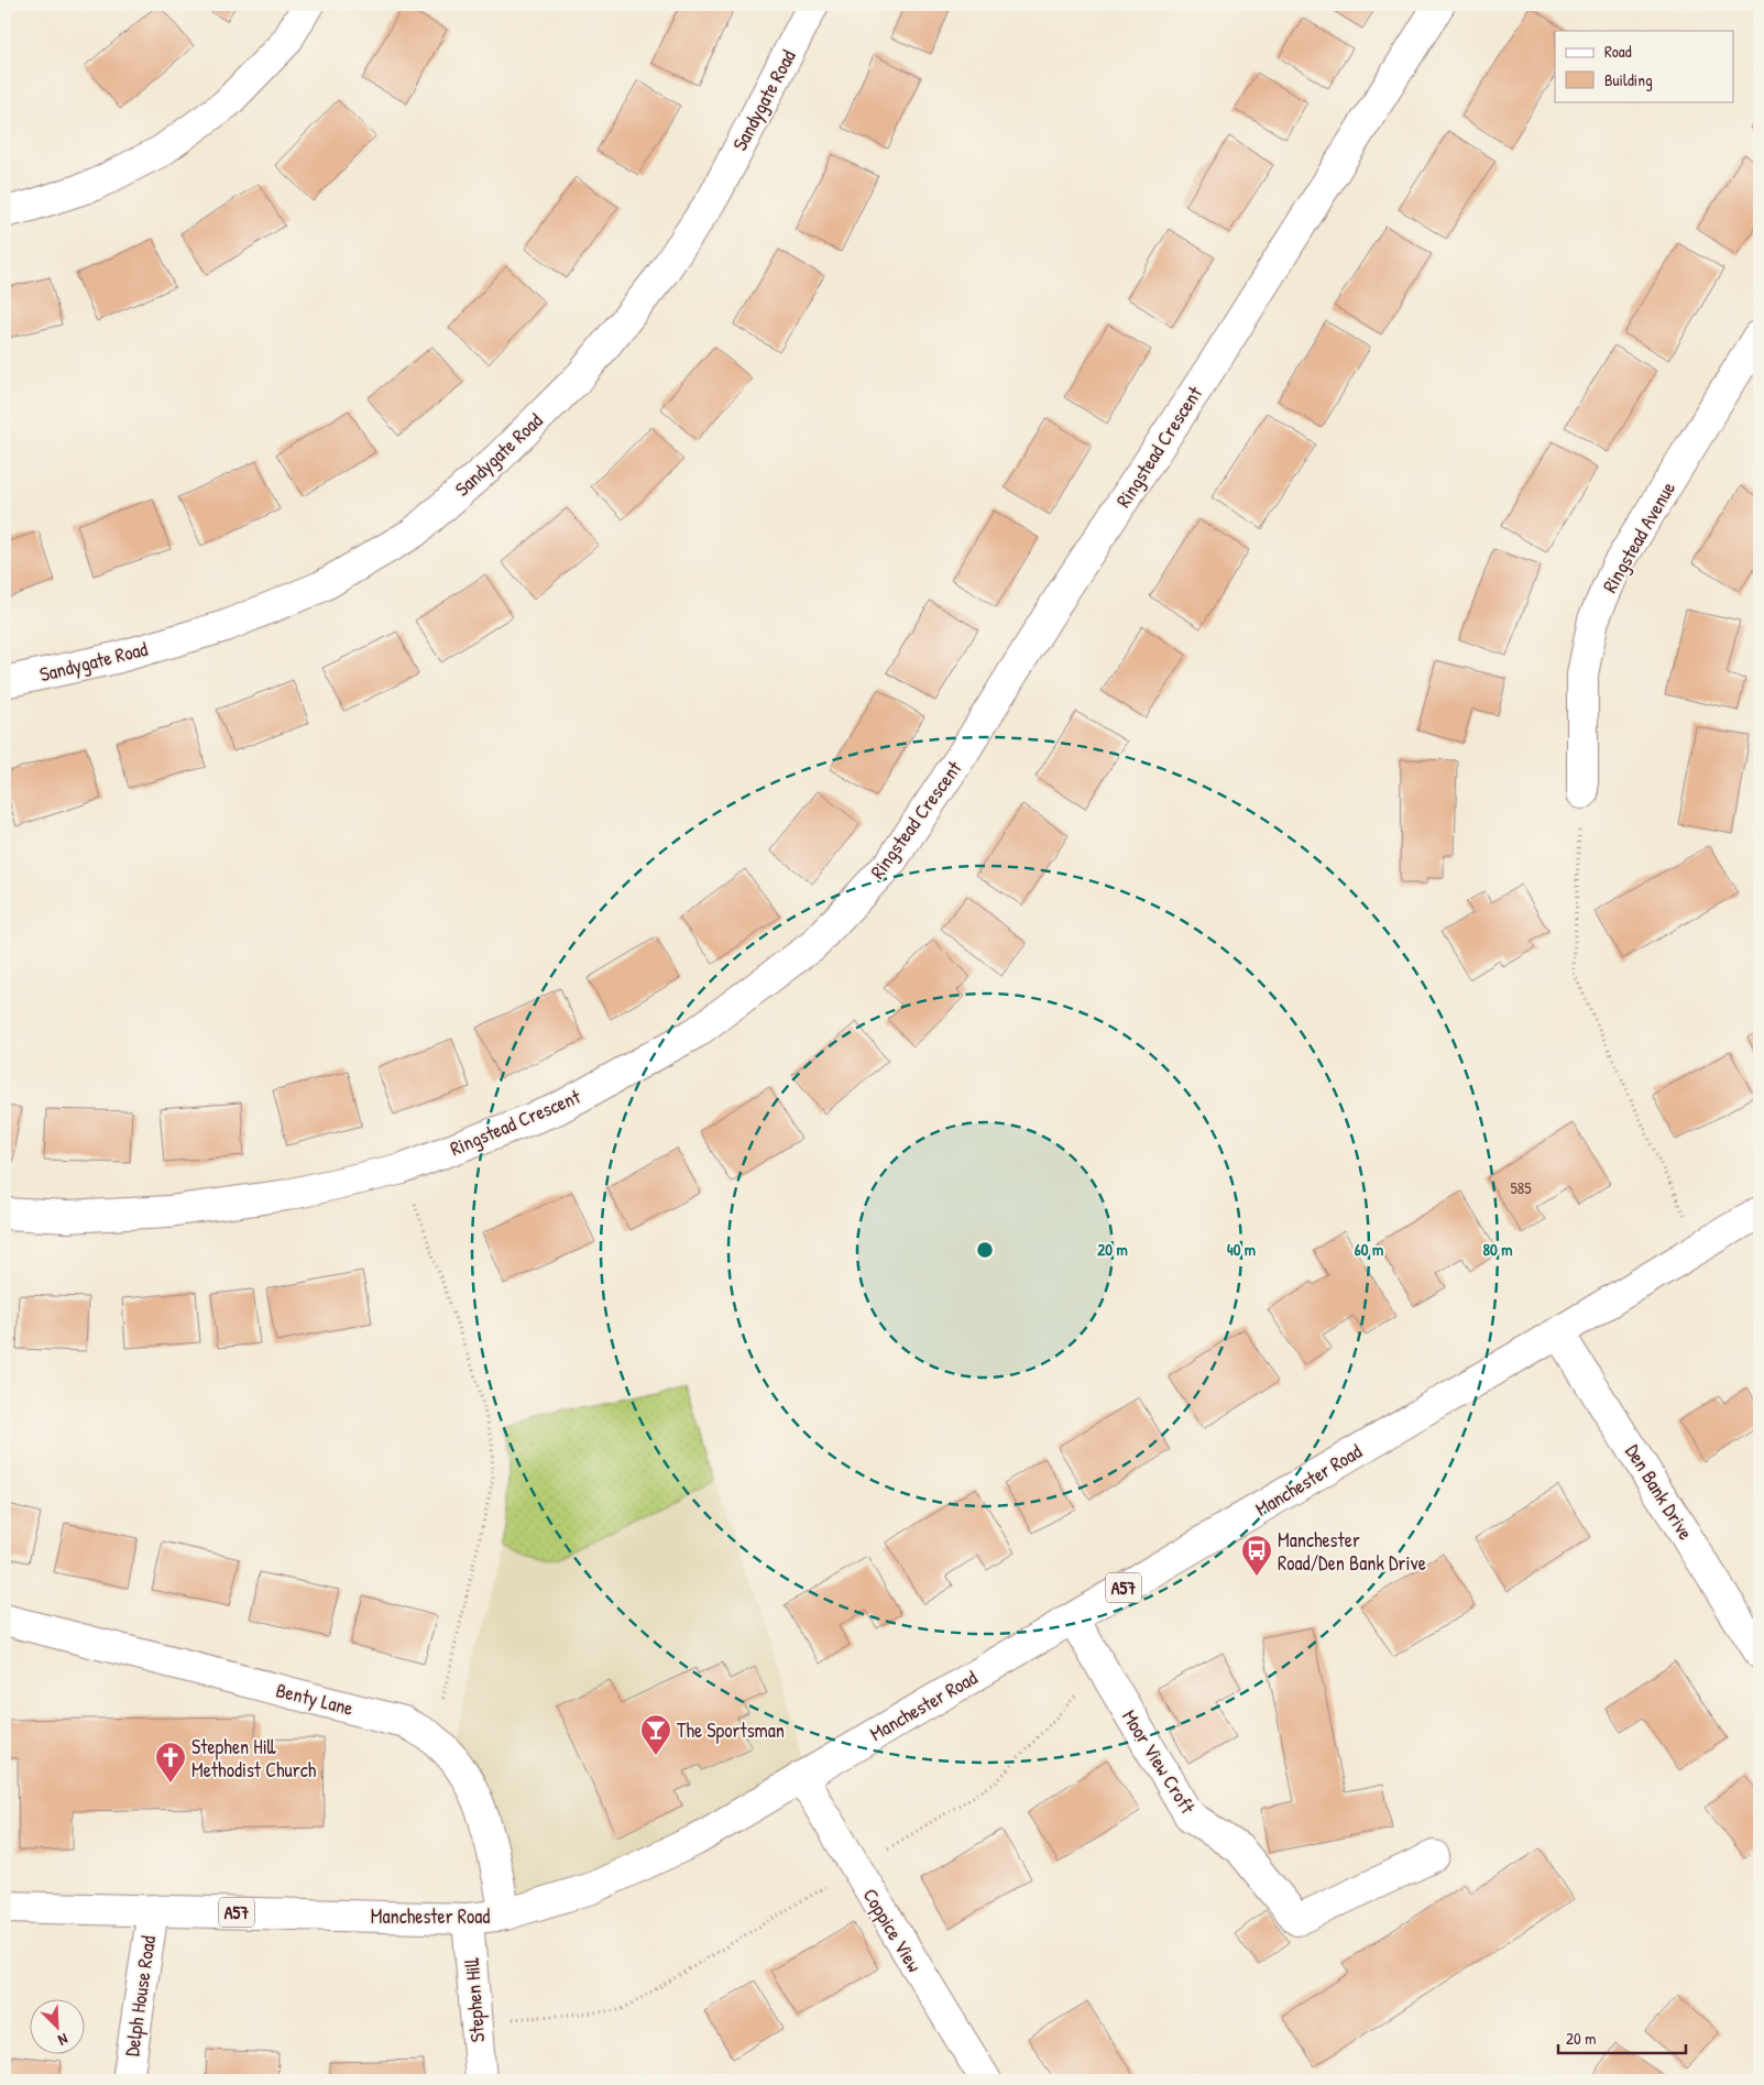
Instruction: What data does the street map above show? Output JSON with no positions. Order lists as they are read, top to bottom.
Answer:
{
  "streets": {
    "street": [
      "Sandygate Road",
      "Ringstead Crescent",
      "Ringstead Avenue",
      "Manchester Road",
      "Den Bank Drive",
      "A57",
      "Benty Lane",
      "Moor View Croft",
      "Coppice View",
      "Delph House Road",
      "Stephen Hill"
    ]
  },
  "crossings": [
    ["Manchester Road", "Den Bank Drive"],
    ["Manchester Road", "Benty Lane"],
    ["Manchester Road", "Moor View Croft"],
    ["Manchester Road", "Coppice View"],
    ["Manchester Road", "Delph House Road"],
    ["Manchester Road", "Stephen Hill"]
  ],
  "places": {
    "bus stop": ["Manchester Road/Den Bank Drive"],
    "bar": ["The Sportsman"],
    "church": ["Stephen Hill Methodist Church"]
  },
  "house_numbers": ["585"],
  "legend": ["Road", "Building"],
  "scale_bar": "20 m",
  "north": "bottom right",
  "rings": [
    "20 m",
    "40 m",
    "60 m",
    "80 m"
  ]
}
